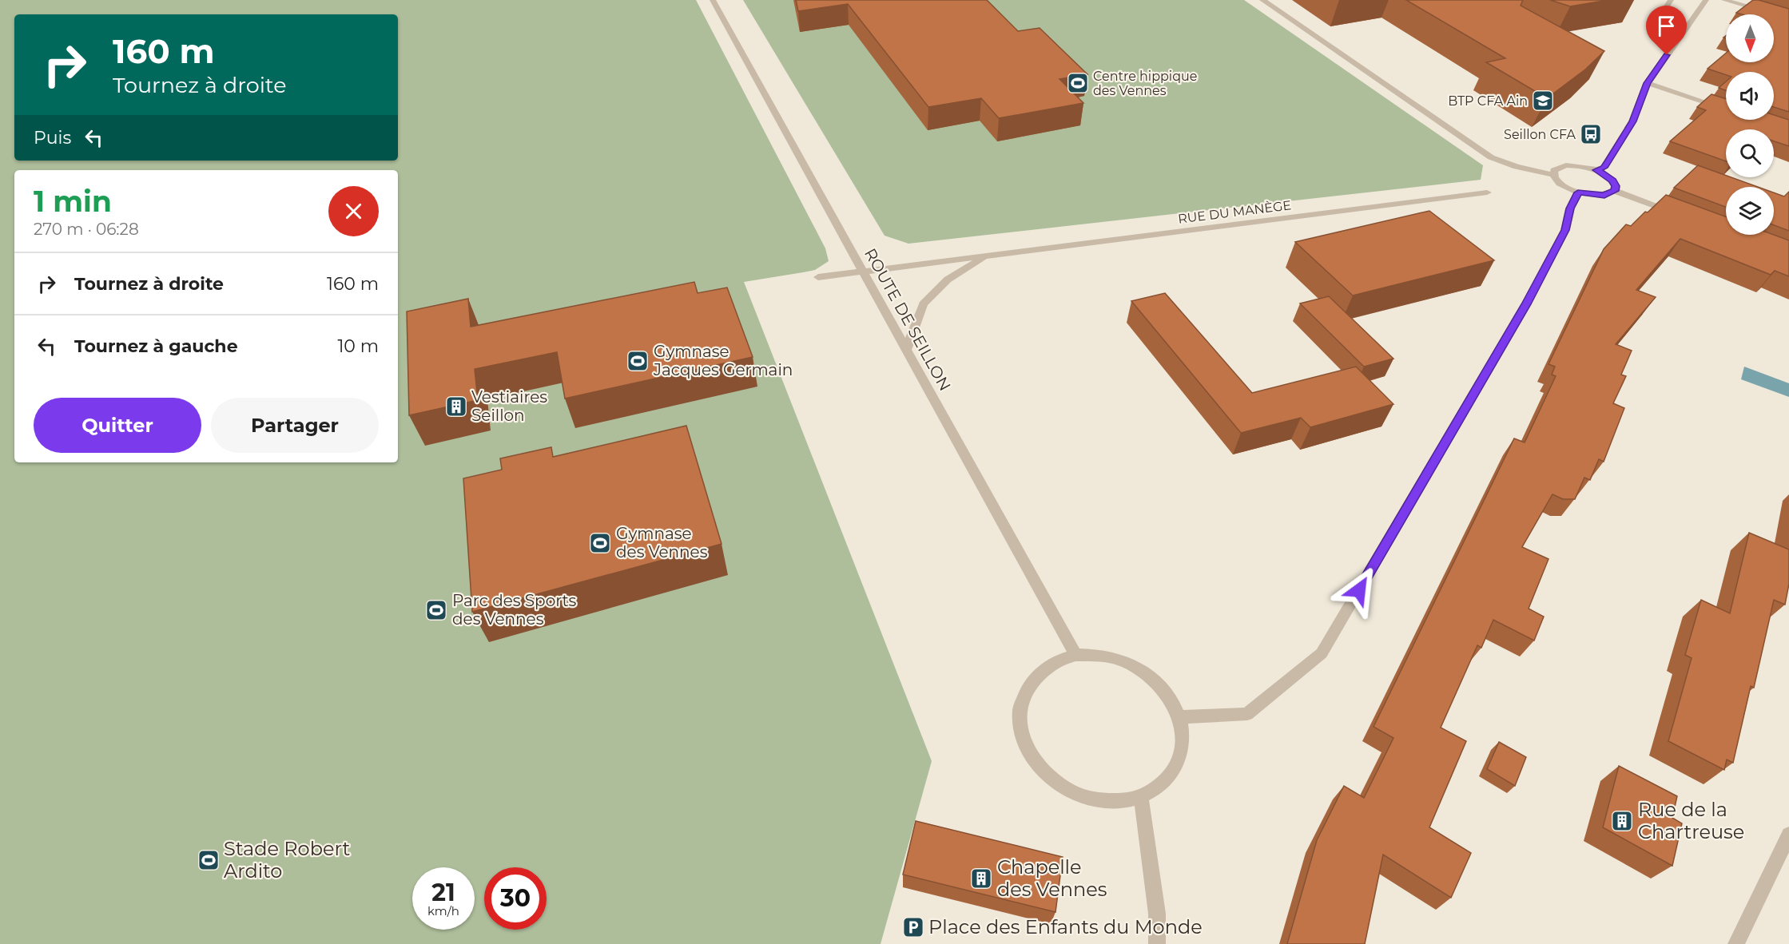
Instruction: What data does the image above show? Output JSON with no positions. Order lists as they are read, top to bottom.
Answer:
{
  "streets": {
    "street": ["RUE DU MANÈGE", "ROUTE DE SEILLON"]
  },
  "crossings": [
    ["RUE DU MANÈGE", "ROUTE DE SEILLON"]
  ],
  "places": {
    "sports": [
      "Centre hippique des Vennes",
      "Gymnase Jacques Germain",
      "Gymnase des Vennes",
      "Parc des Sports des Vennes",
      "Stade Robert Ardito"
    ],
    "school or university": ["BTP CFA Ain"],
    "bus stop": ["Seillon CFA"],
    "building": ["Vestiaires Seillon", "Rue de la Chartreuse", "Chapelle des Vennes"],
    "parking": ["Place des Enfants du Monde"]
  },
  "north": "bottom",
  "page": {
    "turn": ["160 m", "Tournez à droite"],
    "then": "Puis",
    "heading": ["1 min", "270 m · 06:28"],
    "list": [
      {
        "name": "Tournez à droite",
        "value": "160 m"
      },
      {
        "name": "Tournez à gauche",
        "value": "10 m"
      }
    ],
    "buttons": ["Quitter", "Partager"],
    "speed": "21 km/h",
    "limit": "30"
  }
}
